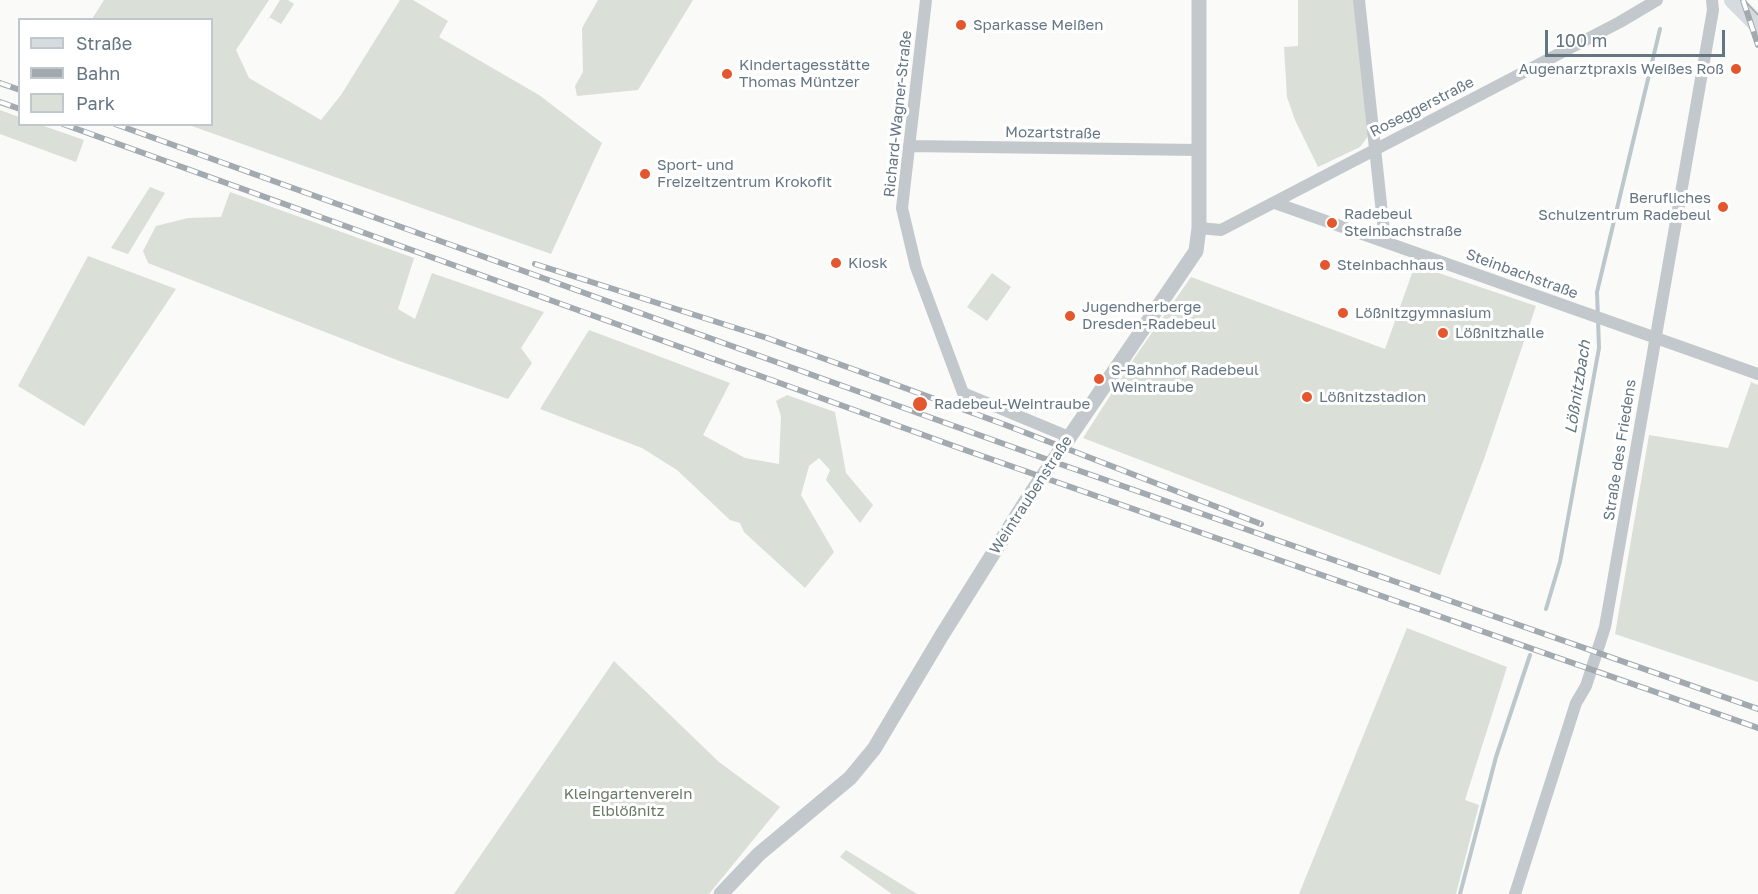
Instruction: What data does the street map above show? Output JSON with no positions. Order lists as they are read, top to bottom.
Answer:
{
  "streets": {
    "street": [
      "Roseggerstraße",
      "Richard-Wagner-Straße",
      "Mozartstraße",
      "Steinbachstraße",
      "Straße des Friedens",
      "Weintraubenstraße"
    ]
  },
  "crossings": [
    ["Roseggerstraße", "Steinbachstraße"],
    ["Roseggerstraße", "Weintraubenstraße"],
    ["Richard-Wagner-Straße", "Mozartstraße"],
    ["Richard-Wagner-Straße", "Weintraubenstraße"],
    ["Mozartstraße", "Weintraubenstraße"],
    ["Steinbachstraße", "Straße des Friedens"]
  ],
  "water": ["Lößnitzbach"],
  "parks": ["Kleingartenverein Elblößnitz"],
  "places": [
    "Sparkasse Meißen",
    "Augenarztpraxis Weißes Roß",
    "Kindertagesstätte Thomas Müntzer",
    "Sport- und Freizeitzentrum Krokofit",
    "Berufliches Schulzentrum Radebeul",
    "Radebeul Steinbachstraße",
    "Kiosk",
    "Steinbachhaus",
    "Lößnitzgymnasium",
    "Jugendherberge Dresden-Radebeul",
    "Lößnitzhalle",
    "S-Bahnhof Radebeul Weintraube",
    "Lößnitzstadion",
    "Radebeul-Weintraube"
  ],
  "legend": ["Straße", "Bahn", "Park"],
  "scale_bar": "100 m"
}
